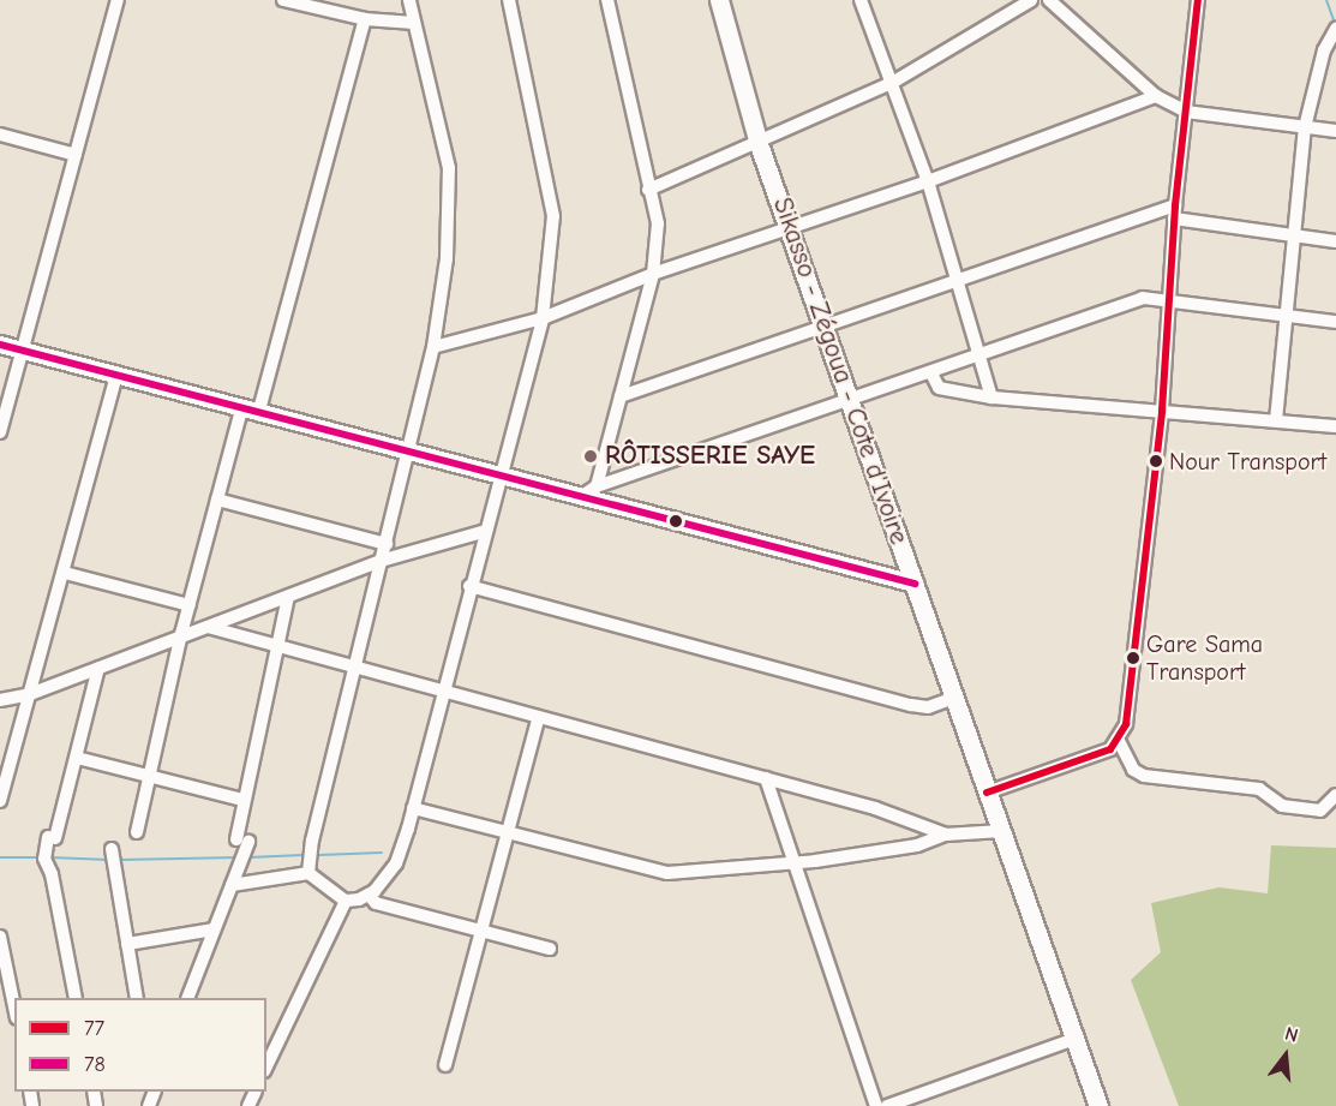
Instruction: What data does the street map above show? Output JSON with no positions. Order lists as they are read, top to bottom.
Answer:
{
  "streets": {
    "highway": ["Sikasso - Zégoua - Cote d'Ivoire"]
  },
  "places": ["RÔTISSERIE SAYE", "Nour Transport", "Gare Sama Transport"],
  "lines": ["transit line 77", "transit line 78"],
  "legend": ["77", "78"],
  "north": "top"
}
